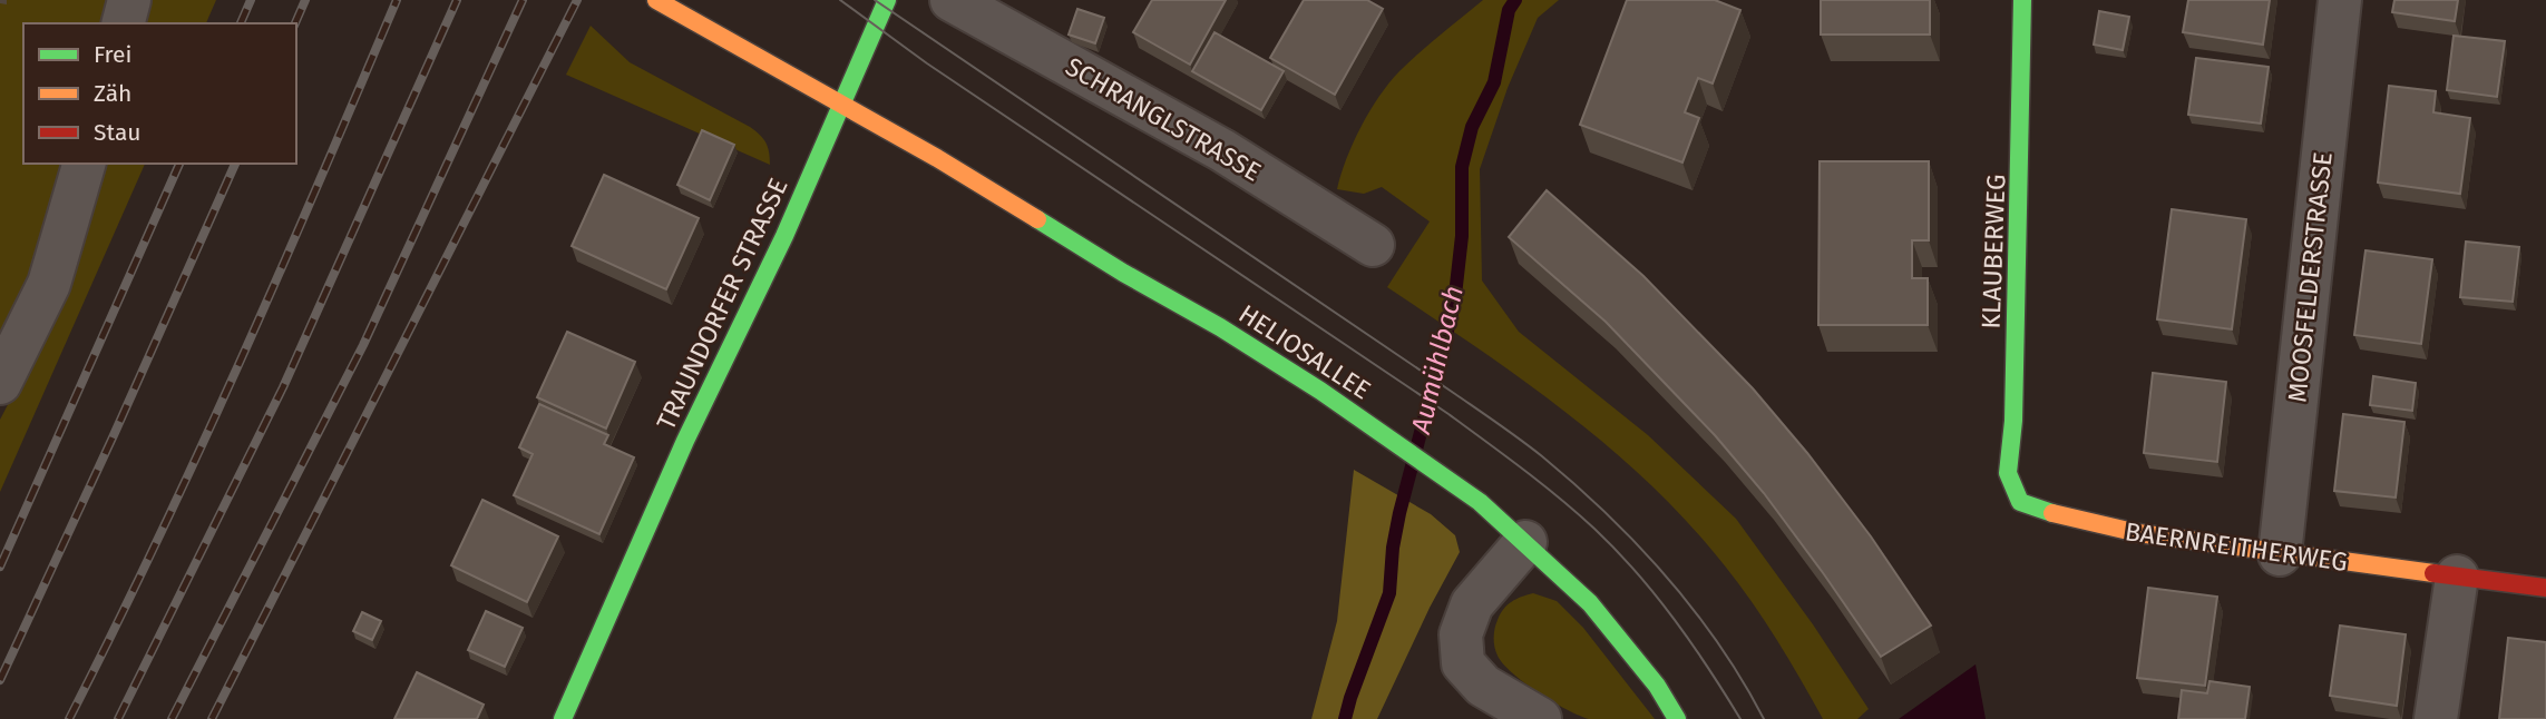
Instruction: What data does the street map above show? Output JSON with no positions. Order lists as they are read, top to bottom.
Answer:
{
  "streets": {
    "street": [
      "SCHRANGLSTRASSE",
      "KLAUBERWEG",
      "MOOSFELDERSTRASSE",
      "TRAUNDORFER STRASSE",
      "HELIOSALLEE",
      "BAERNREITHERWEG"
    ]
  },
  "crossings": [
    ["KLAUBERWEG", "BAERNREITHERWEG"],
    ["MOOSFELDERSTRASSE", "BAERNREITHERWEG"],
    ["TRAUNDORFER STRASSE", "HELIOSALLEE"]
  ],
  "water": ["Aumühlbach"],
  "legend": ["Frei", "Zäh", "Stau"]
}
